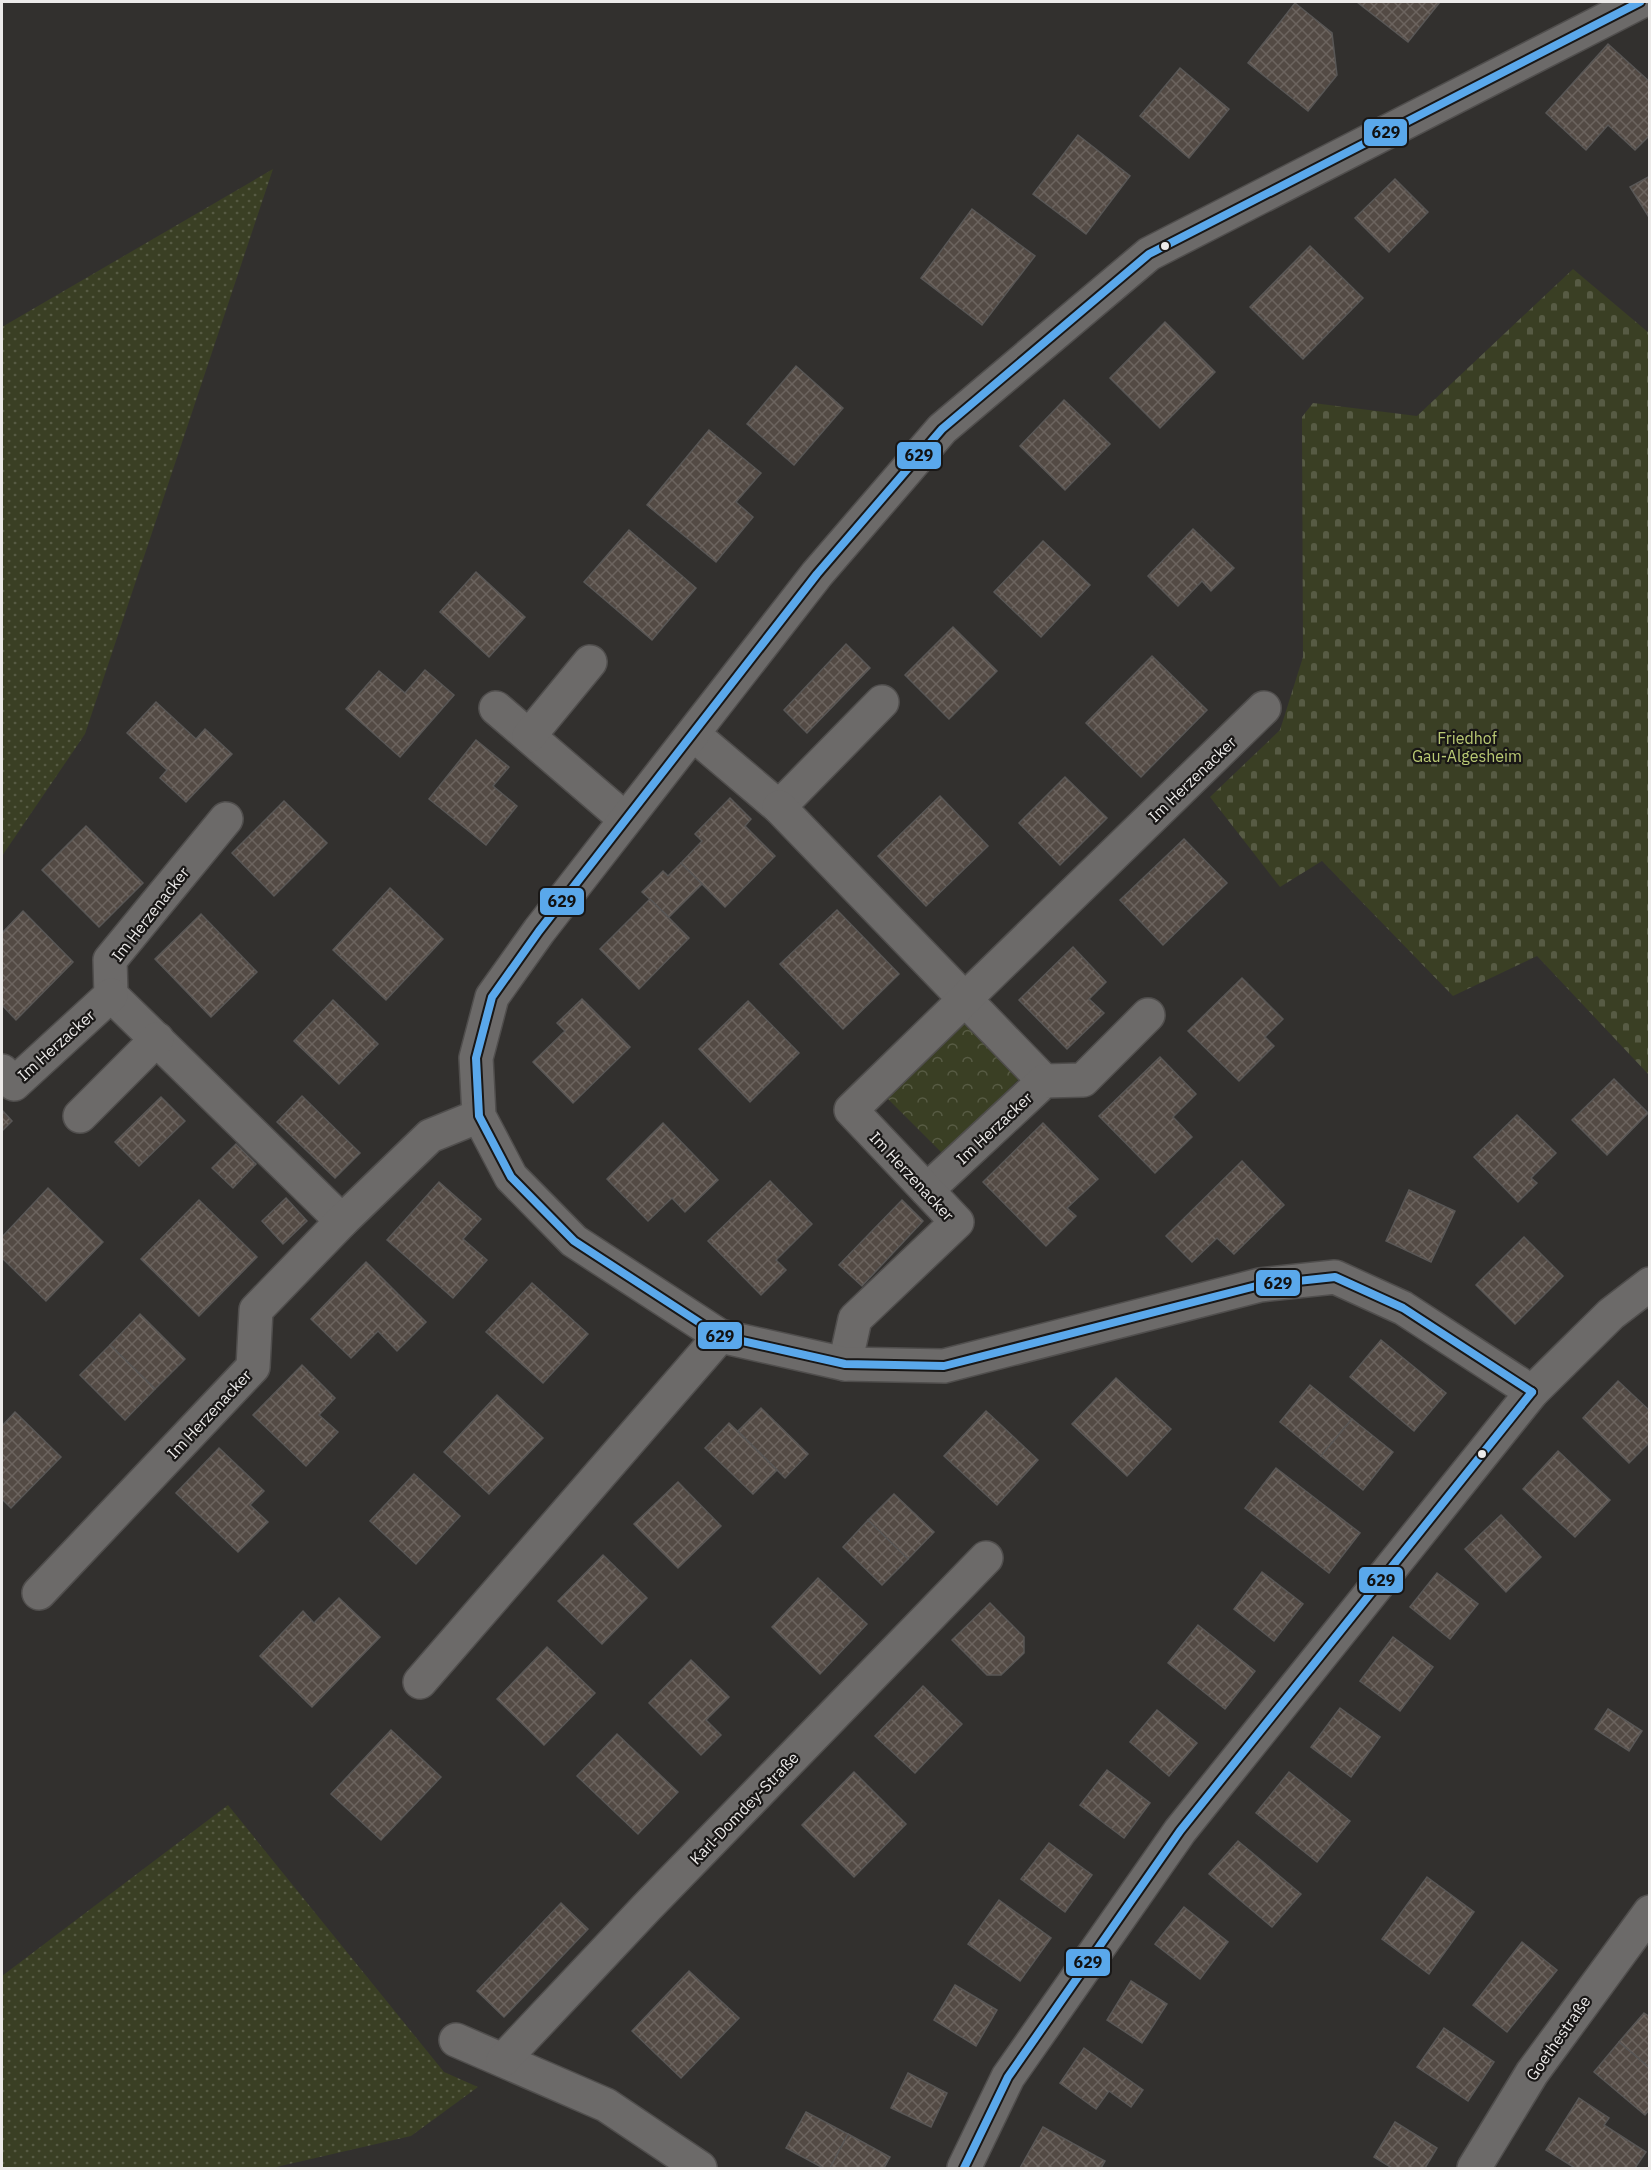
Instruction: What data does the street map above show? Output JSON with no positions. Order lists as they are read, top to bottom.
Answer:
{
  "streets": {
    "street": [
      "Im Herzenacker",
      "Im Herzacker",
      "Karl-Domdey-Straße",
      "Goethestraße"
    ]
  },
  "crossings": [
    ["Im Herzenacker", "Im Herzacker"]
  ],
  "parks": ["Friedhof Gau-Algesheim"],
  "lines": ["transit line 629"]
}
